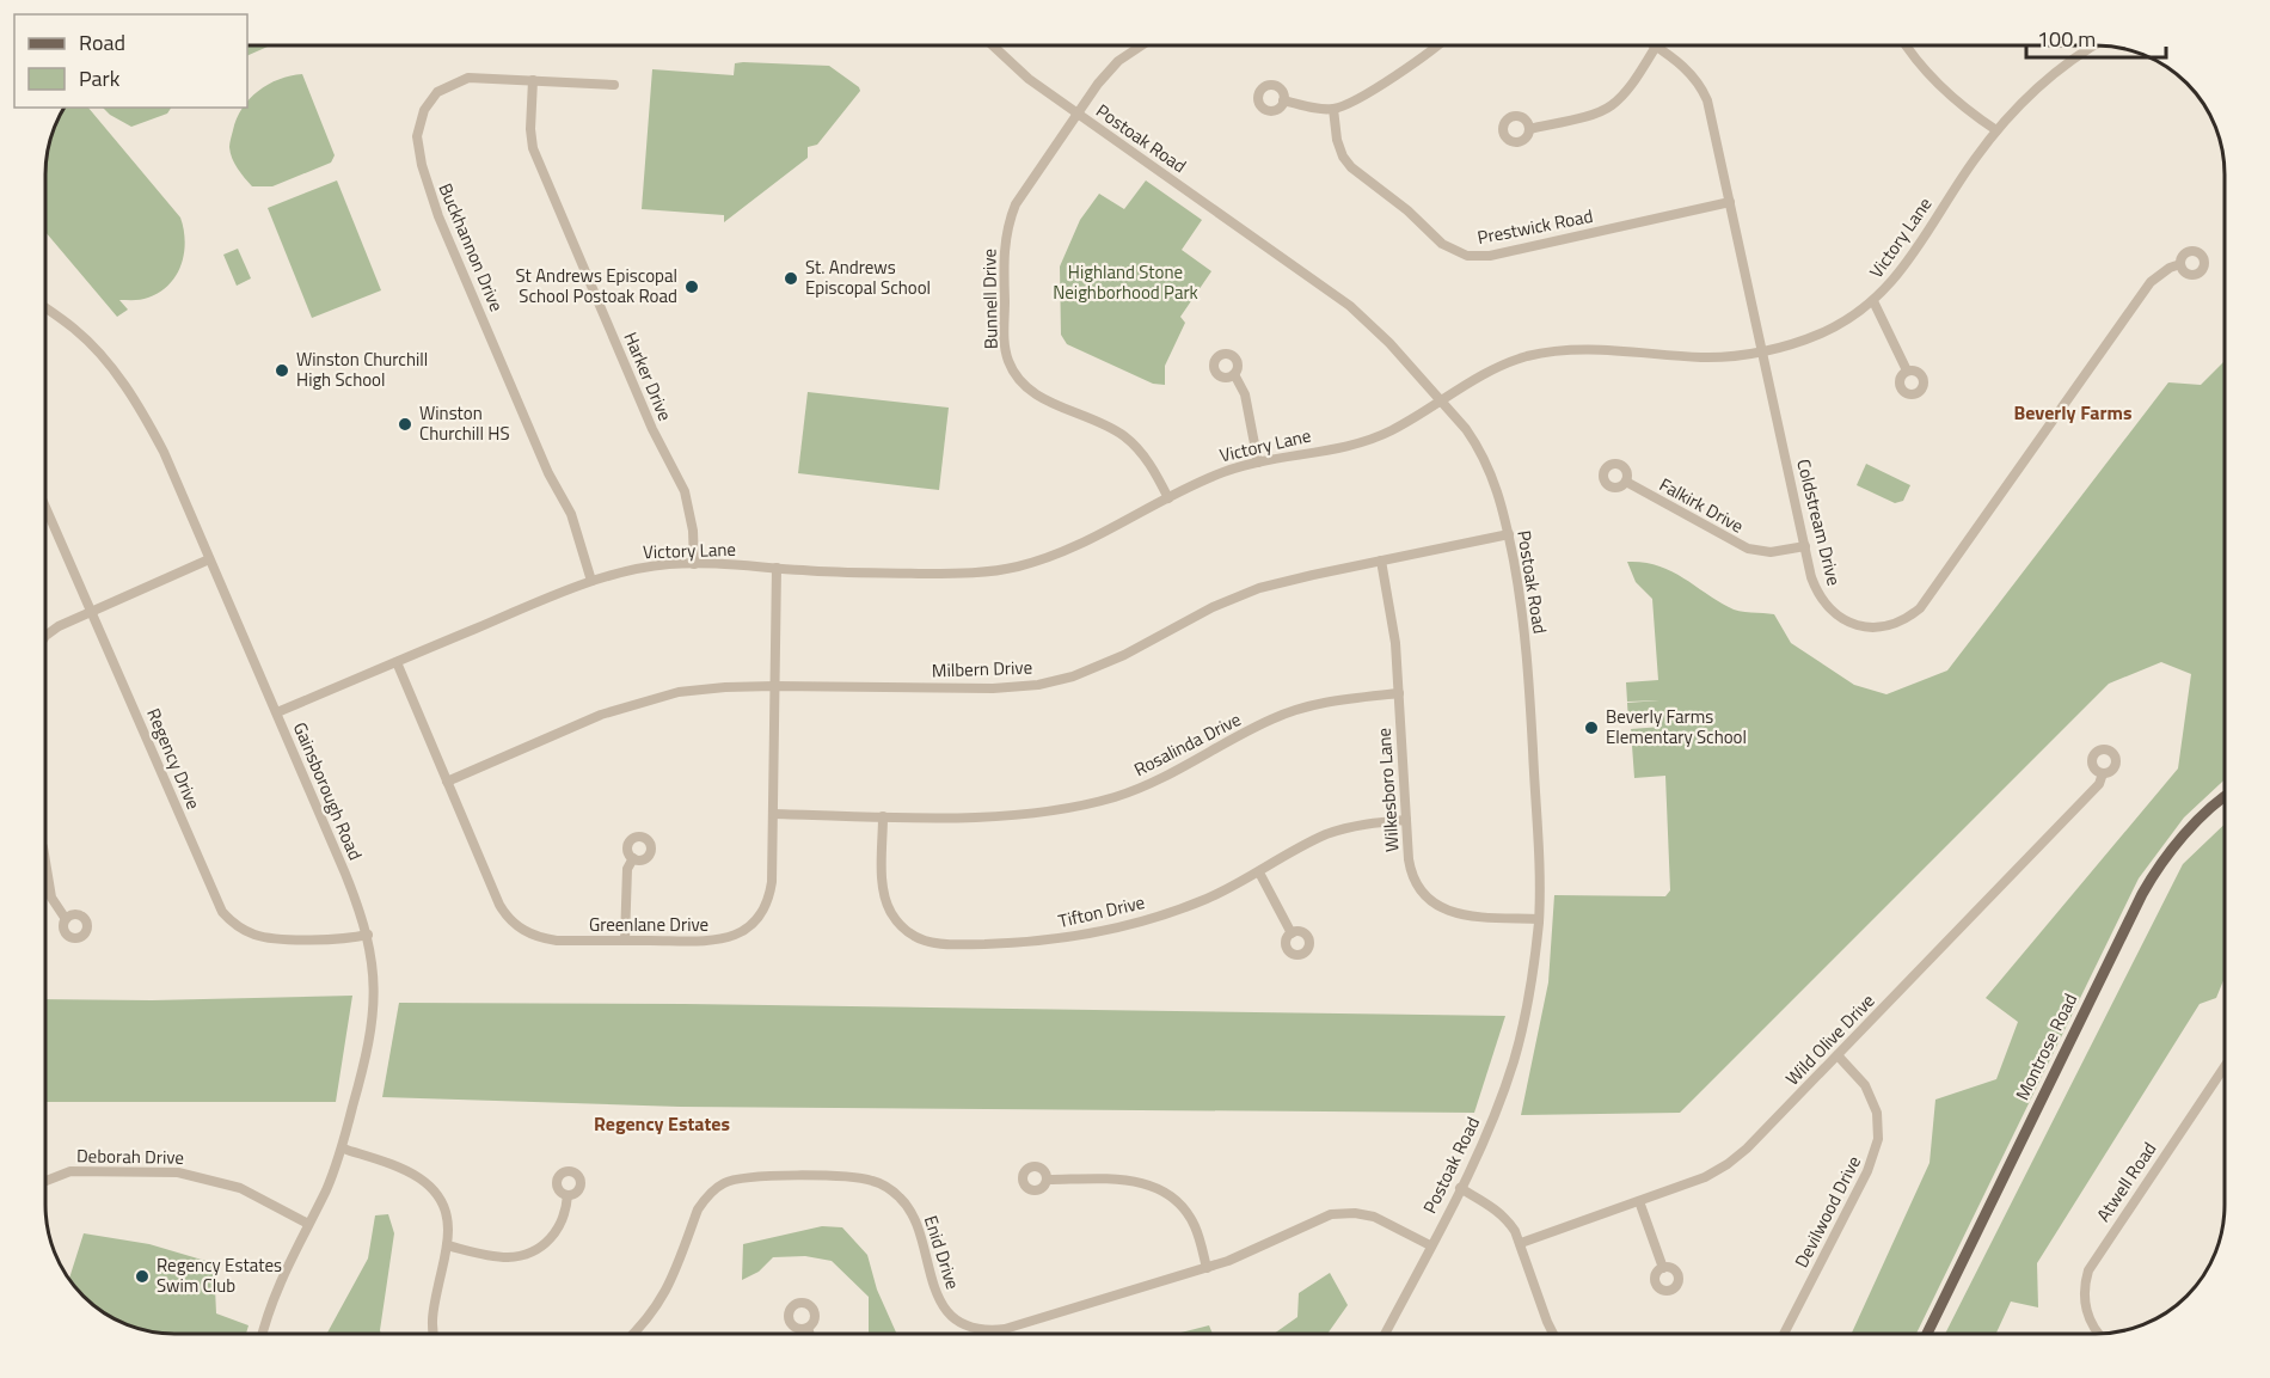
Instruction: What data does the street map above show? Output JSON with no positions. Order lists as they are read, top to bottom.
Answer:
{
  "streets": {
    "main road": ["Montrose Road"],
    "street": [
      "Postoak Road",
      "Prestwick Road",
      "Victory Lane",
      "Buckhannon Drive",
      "Bunnell Drive",
      "Harker Drive",
      "Falkirk Drive",
      "Coldstream Drive",
      "Milbern Drive",
      "Rosalinda Drive",
      "Regency Drive",
      "Wilkesboro Lane",
      "Gainsborough Road",
      "Tifton Drive",
      "Greenlane Drive",
      "Wild Olive Drive",
      "Deborah Drive",
      "Atwell Road",
      "Devilwood Drive",
      "Enid Drive"
    ]
  },
  "crossings": [
    ["Postoak Road", "Victory Lane"],
    ["Postoak Road", "Bunnell Drive"],
    ["Postoak Road", "Milbern Drive"],
    ["Postoak Road", "Wilkesboro Lane"],
    ["Postoak Road", "Enid Drive"],
    ["Prestwick Road", "Coldstream Drive"],
    ["Victory Lane", "Buckhannon Drive"],
    ["Victory Lane", "Bunnell Drive"],
    ["Victory Lane", "Harker Drive"],
    ["Victory Lane", "Coldstream Drive"],
    ["Victory Lane", "Gainsborough Road"],
    ["Victory Lane", "Greenlane Drive"],
    ["Buckhannon Drive", "Harker Drive"],
    ["Falkirk Drive", "Coldstream Drive"],
    ["Milbern Drive", "Wilkesboro Lane"],
    ["Milbern Drive", "Greenlane Drive"],
    ["Rosalinda Drive", "Wilkesboro Lane"],
    ["Rosalinda Drive", "Tifton Drive"],
    ["Rosalinda Drive", "Greenlane Drive"],
    ["Regency Drive", "Gainsborough Road"],
    ["Wilkesboro Lane", "Tifton Drive"],
    ["Gainsborough Road", "Deborah Drive"],
    ["Wild Olive Drive", "Devilwood Drive"]
  ],
  "districts": ["Beverly Farms", "Regency Estates"],
  "parks": ["Highland Stone Neighborhood Park"],
  "places": [
    "St. Andrews Episcopal School",
    "St Andrews Episcopal School Postoak Road",
    "Winston Churchill High School",
    "Winston Churchill HS",
    "Beverly Farms Elementary School",
    "Regency Estates Swim Club"
  ],
  "legend": ["Road", "Park"],
  "scale_bar": "100 m"
}
